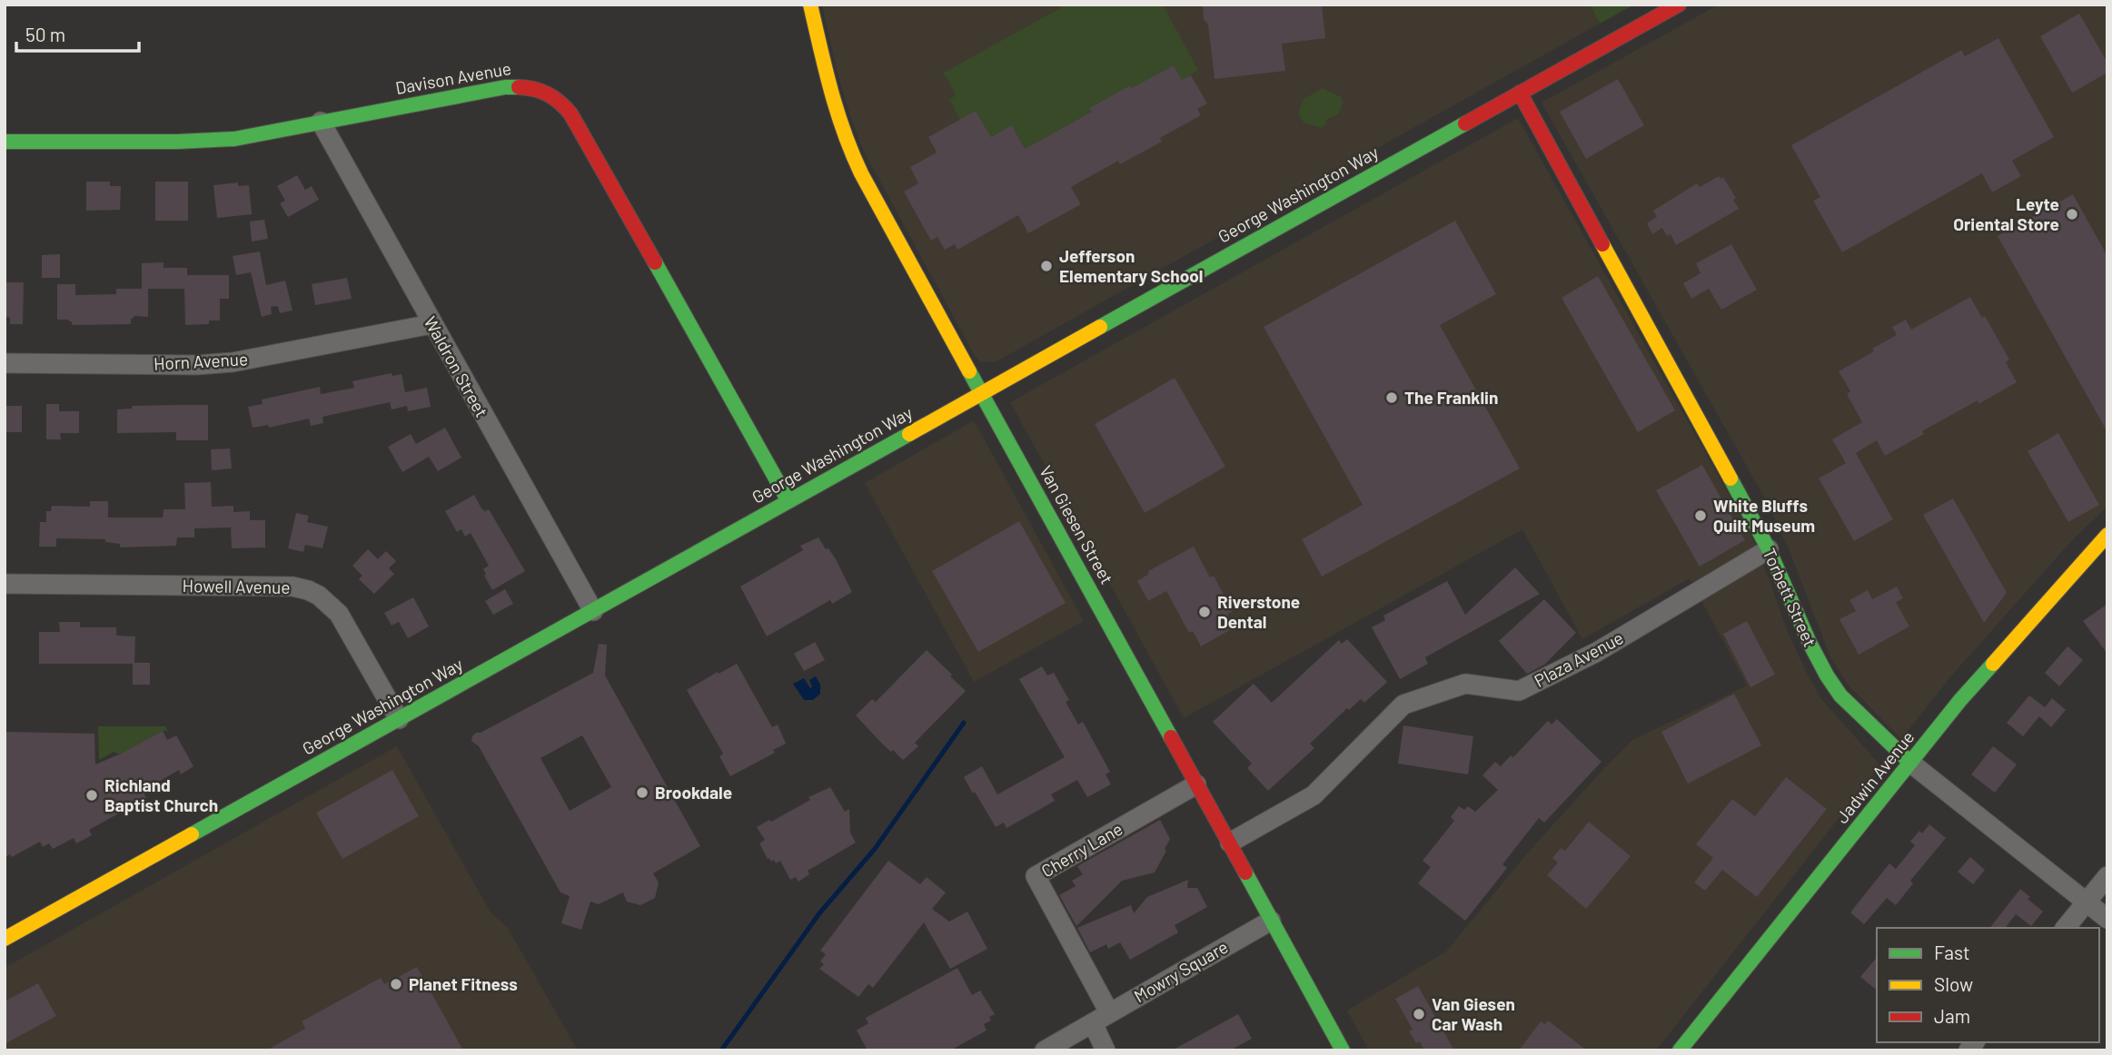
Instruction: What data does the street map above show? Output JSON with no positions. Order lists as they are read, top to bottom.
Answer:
{
  "streets": {
    "main road": [
      "Davison Avenue",
      "George Washington Way",
      "Van Giesen Street",
      "Torbett Street",
      "Jadwin Avenue"
    ],
    "street": [
      "Horn Avenue",
      "Waldron Street",
      "Howell Avenue",
      "Plaza Avenue",
      "Cherry Lane",
      "Mowry Square"
    ]
  },
  "crossings": [
    ["Davison Avenue", "George Washington Way"],
    ["Davison Avenue", "Waldron Street"],
    ["George Washington Way", "Waldron Street"],
    ["George Washington Way", "Van Giesen Street"],
    ["George Washington Way", "Howell Avenue"],
    ["George Washington Way", "Torbett Street"],
    ["Horn Avenue", "Waldron Street"],
    ["Van Giesen Street", "Plaza Avenue"],
    ["Van Giesen Street", "Cherry Lane"],
    ["Van Giesen Street", "Mowry Square"],
    ["Torbett Street", "Plaza Avenue"],
    ["Torbett Street", "Jadwin Avenue"],
    ["Cherry Lane", "Mowry Square"]
  ],
  "places": [
    "Leyte Oriental Store",
    "Jefferson Elementary School",
    "The Franklin",
    "White Bluffs Quilt Museum",
    "Riverstone Dental",
    "Brookdale",
    "Richland Baptist Church",
    "Planet Fitness",
    "Van Giesen Car Wash"
  ],
  "legend": ["Fast", "Slow", "Jam"],
  "scale_bar": "50 m"
}
